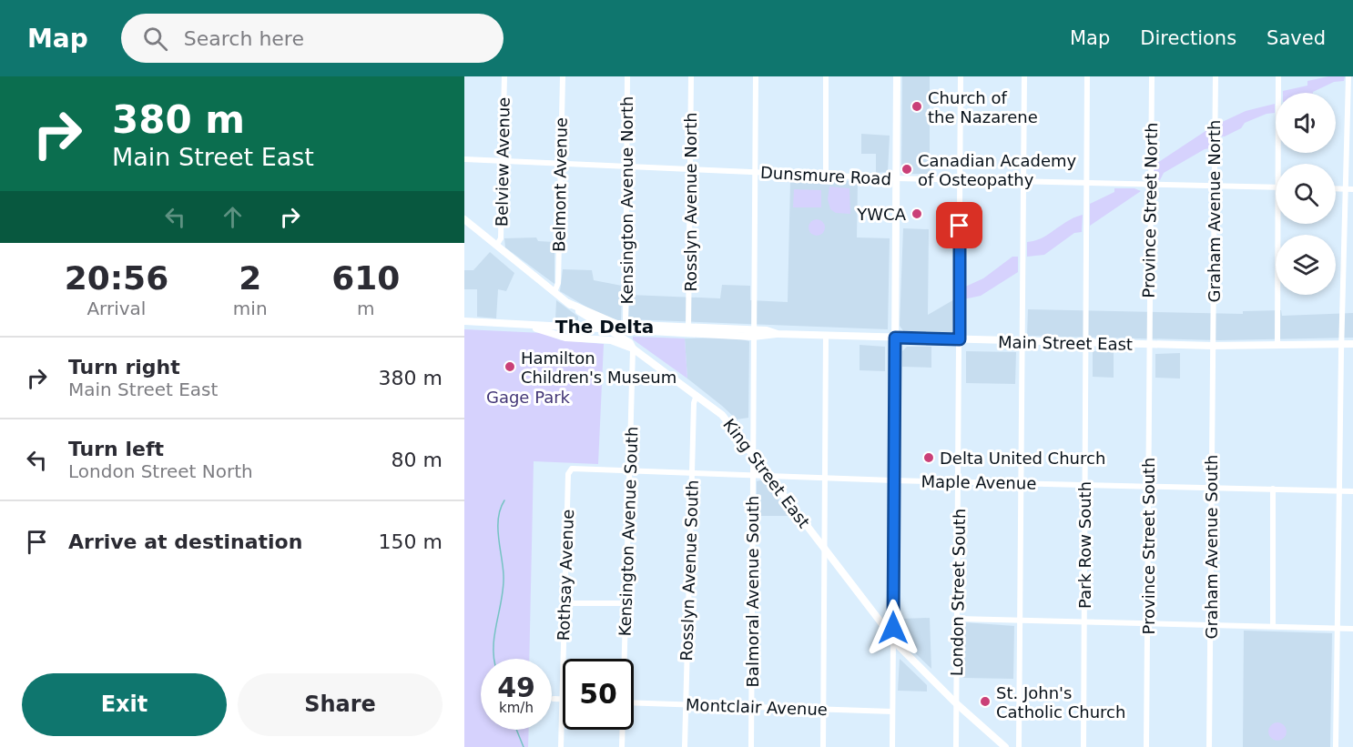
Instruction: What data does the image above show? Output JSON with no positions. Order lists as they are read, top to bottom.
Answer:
{
  "streets": {
    "main road": ["Main Street East", "King Street East"],
    "street": [
      "Belview Avenue",
      "Dunsmure Road",
      "Belmont Avenue",
      "Kensington Avenue North",
      "Rosslyn Avenue North",
      "Province Street North",
      "Graham Avenue North",
      "Maple Avenue",
      "Kensington Avenue South",
      "Park Row South",
      "Province Street South",
      "Graham Avenue South",
      "Rosslyn Avenue South",
      "Rothsay Avenue",
      "Balmoral Avenue South",
      "London Street South",
      "Montclair Avenue"
    ]
  },
  "crossings": [
    ["Belview Avenue", "Dunsmure Road"],
    ["Belview Avenue", "King Street East"],
    ["Dunsmure Road", "Belmont Avenue"],
    ["Dunsmure Road", "Kensington Avenue North"],
    ["Dunsmure Road", "Rosslyn Avenue North"],
    ["Dunsmure Road", "Province Street North"],
    ["Dunsmure Road", "Graham Avenue North"],
    ["Dunsmure Road", "Park Row South"],
    ["Dunsmure Road", "Balmoral Avenue South"],
    ["Dunsmure Road", "London Street South"],
    ["Belmont Avenue", "King Street East"],
    ["Kensington Avenue North", "Main Street East"],
    ["Rosslyn Avenue North", "Main Street East"],
    ["Province Street North", "Main Street East"],
    ["Province Street North", "Province Street South"],
    ["Graham Avenue North", "Main Street East"],
    ["Graham Avenue North", "Graham Avenue South"],
    ["Main Street East", "King Street East"],
    ["Main Street East", "Park Row South"],
    ["Main Street East", "Province Street South"],
    ["Main Street East", "Graham Avenue South"],
    ["Main Street East", "Balmoral Avenue South"],
    ["Main Street East", "London Street South"],
    ["King Street East", "Maple Avenue"],
    ["King Street East", "Kensington Avenue South"],
    ["King Street East", "Rosslyn Avenue South"],
    ["King Street East", "Balmoral Avenue South"],
    ["King Street East", "London Street South"],
    ["Maple Avenue", "Kensington Avenue South"],
    ["Maple Avenue", "Park Row South"],
    ["Maple Avenue", "Province Street South"],
    ["Maple Avenue", "Graham Avenue South"],
    ["Maple Avenue", "Rosslyn Avenue South"],
    ["Maple Avenue", "Rothsay Avenue"],
    ["Maple Avenue", "Balmoral Avenue South"],
    ["Maple Avenue", "London Street South"],
    ["Rosslyn Avenue South", "Montclair Avenue"],
    ["Balmoral Avenue South", "Montclair Avenue"]
  ],
  "districts": ["The Delta"],
  "parks": ["Gage Park"],
  "places": [
    "Church of the Nazarene",
    "Canadian Academy of Osteopathy",
    "YWCA",
    "Hamilton Children's Museum",
    "Delta United Church",
    "St. John's Catholic Church"
  ],
  "page": {
    "header": "Map",
    "search": "Search here",
    "nav": ["Map", "Directions", "Saved"],
    "turn": ["380 m", "Main Street East"],
    "eta": [
      "20:56",
      "Arrival",
      "2",
      "min",
      "610",
      "m"
    ],
    "list": [
      {
        "name": "Turn right",
        "note": "Main Street East",
        "value": "380 m"
      },
      {
        "name": "Turn left",
        "note": "London Street North",
        "value": "80 m"
      },
      {
        "name": "Arrive at destination",
        "value": "150 m"
      }
    ],
    "speed": "49 km/h",
    "limit": "50",
    "buttons": ["Exit", "Share"]
  }
}
